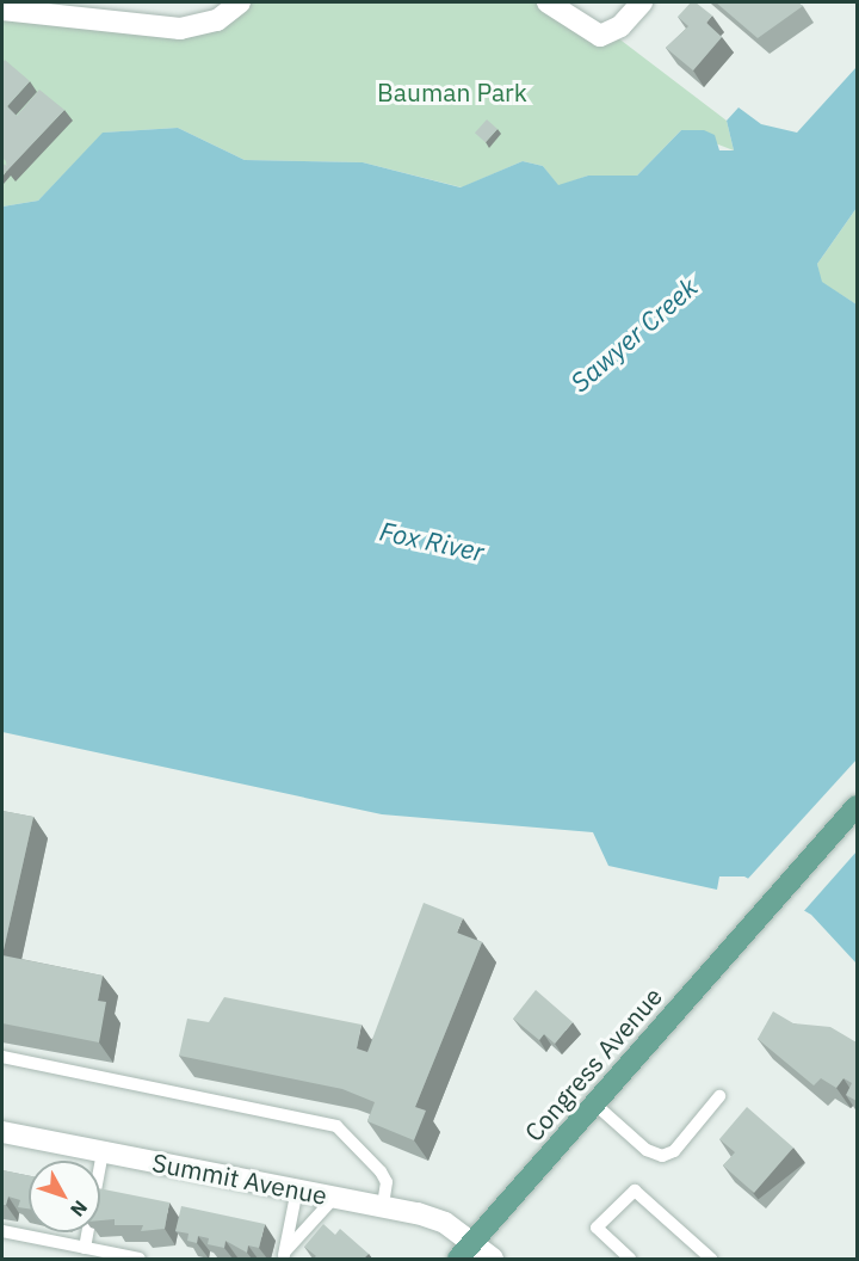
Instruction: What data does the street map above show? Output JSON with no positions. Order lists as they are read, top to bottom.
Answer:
{
  "streets": {
    "main road": ["Congress Avenue"],
    "street": ["Summit Avenue"]
  },
  "crossings": [
    ["Congress Avenue", "Summit Avenue"]
  ],
  "water": ["Sawyer Creek", "Fox River"],
  "parks": ["Bauman Park"],
  "north": "bottom right"
}
